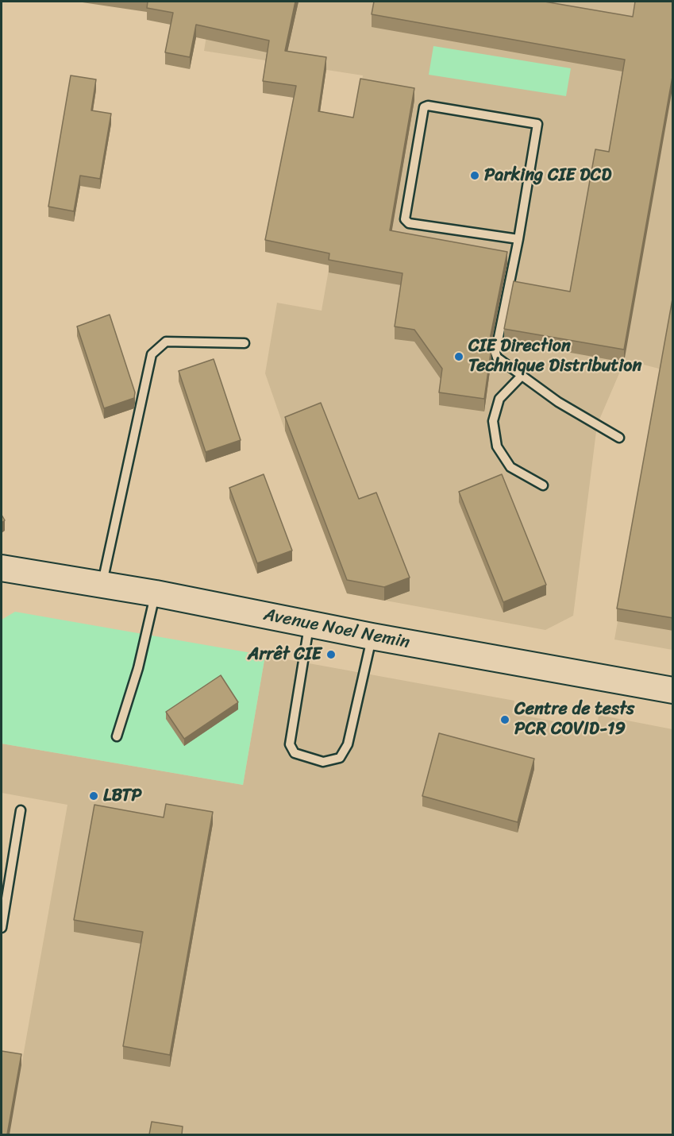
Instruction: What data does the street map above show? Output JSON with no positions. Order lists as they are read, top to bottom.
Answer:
{
  "streets": {
    "street": ["Avenue Noel Nemin"]
  },
  "places": [
    "Parking CIE DCD",
    "CIE Direction Technique Distribution",
    "Arrêt CIE",
    "Centre de tests PCR COVID-19",
    "LBTP"
  ]
}
